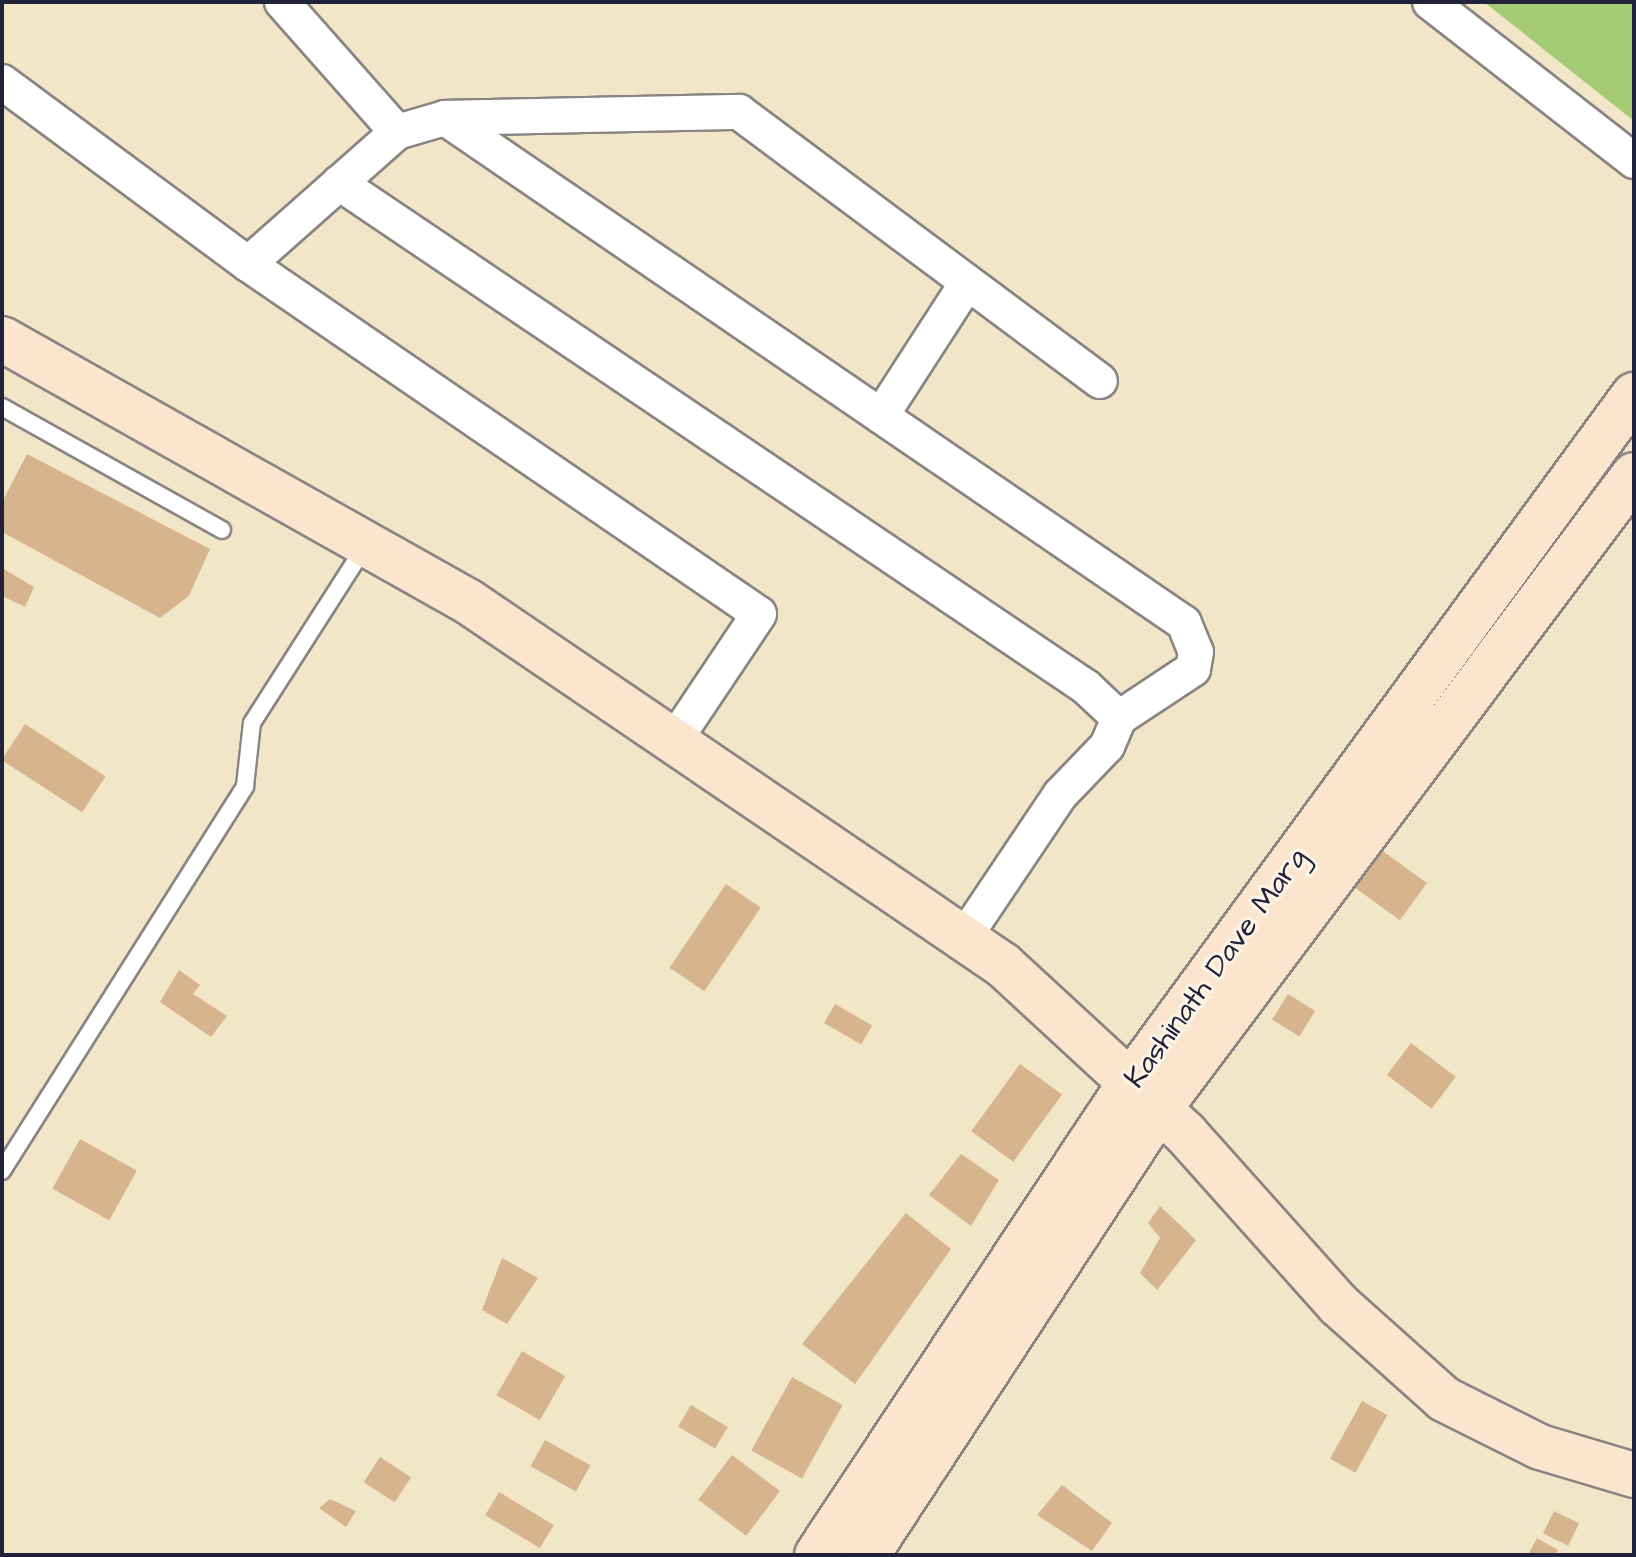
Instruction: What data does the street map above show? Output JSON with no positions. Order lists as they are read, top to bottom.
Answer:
{
  "streets": {
    "street": ["Kashinath Dave Marg"]
  }
}
